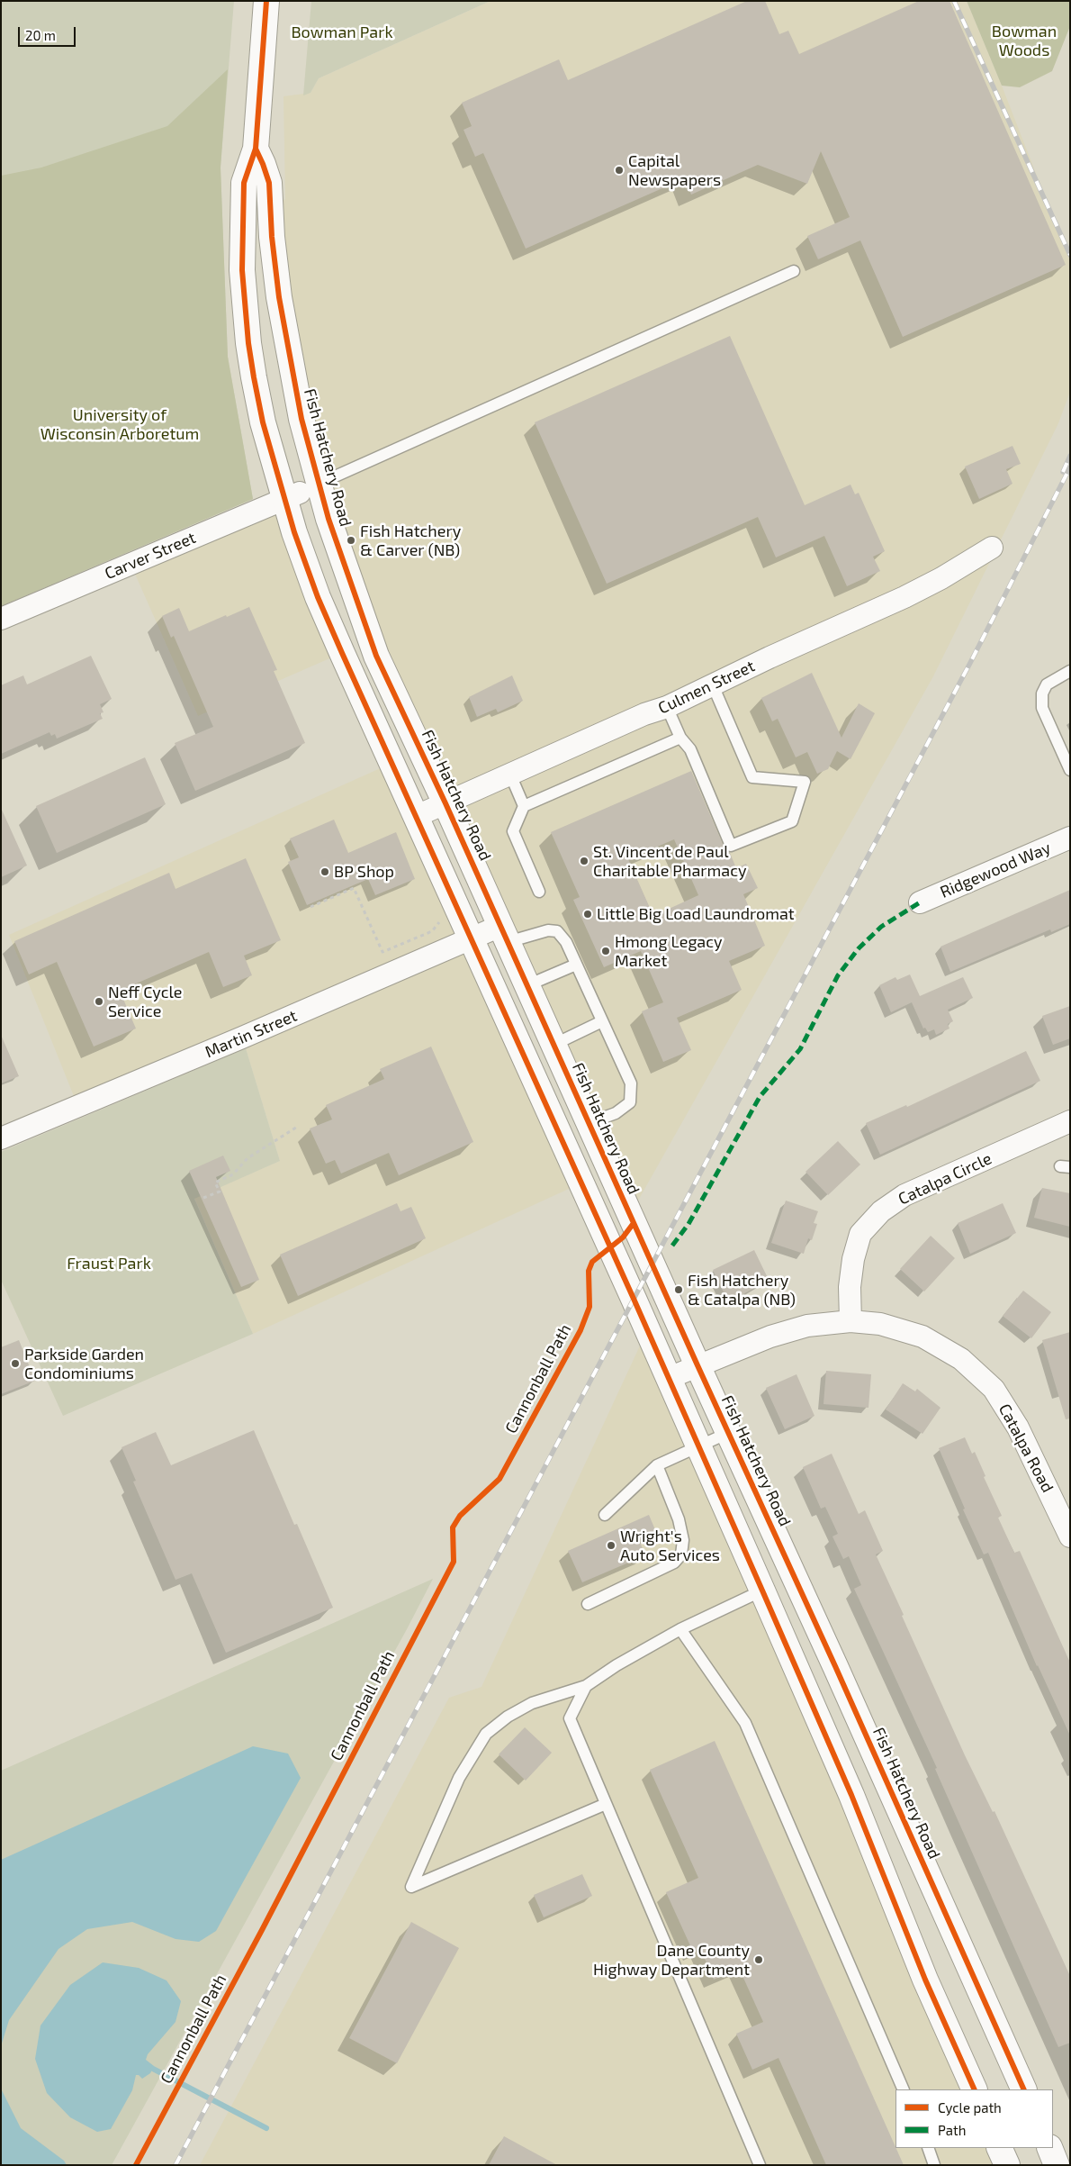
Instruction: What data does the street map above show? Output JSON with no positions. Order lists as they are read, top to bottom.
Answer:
{
  "streets": {
    "main road": ["Fish Hatchery Road"],
    "street": [
      "Carver Street",
      "Culmen Street",
      "Ridgewood Way",
      "Martin Street",
      "Catalpa Circle",
      "Catalpa Road"
    ],
    "cycle path": ["Cannonball Path"]
  },
  "crossings": [
    ["Fish Hatchery Road", "Carver Street"],
    ["Fish Hatchery Road", "Culmen Street"],
    ["Fish Hatchery Road", "Martin Street"],
    ["Fish Hatchery Road", "Catalpa Road"],
    ["Catalpa Circle", "Catalpa Road"]
  ],
  "parks": [
    "Bowman Woods",
    "Bowman Park",
    "University of Wisconsin Arboretum",
    "Fraust Park"
  ],
  "places": [
    "Capital Newspapers",
    "Fish Hatchery & Carver (NB)",
    "St. Vincent de Paul Charitable Pharmacy",
    "BP Shop",
    "Little Big Load Laundromat",
    "Hmong Legacy Market",
    "Neff Cycle Service",
    "Fish Hatchery & Catalpa (NB)",
    "Parkside Garden Condominiums",
    "Wright's Auto Services",
    "Dane County Highway Department"
  ],
  "legend": ["Cycle path", "Path"],
  "scale_bar": "20 m"
}
